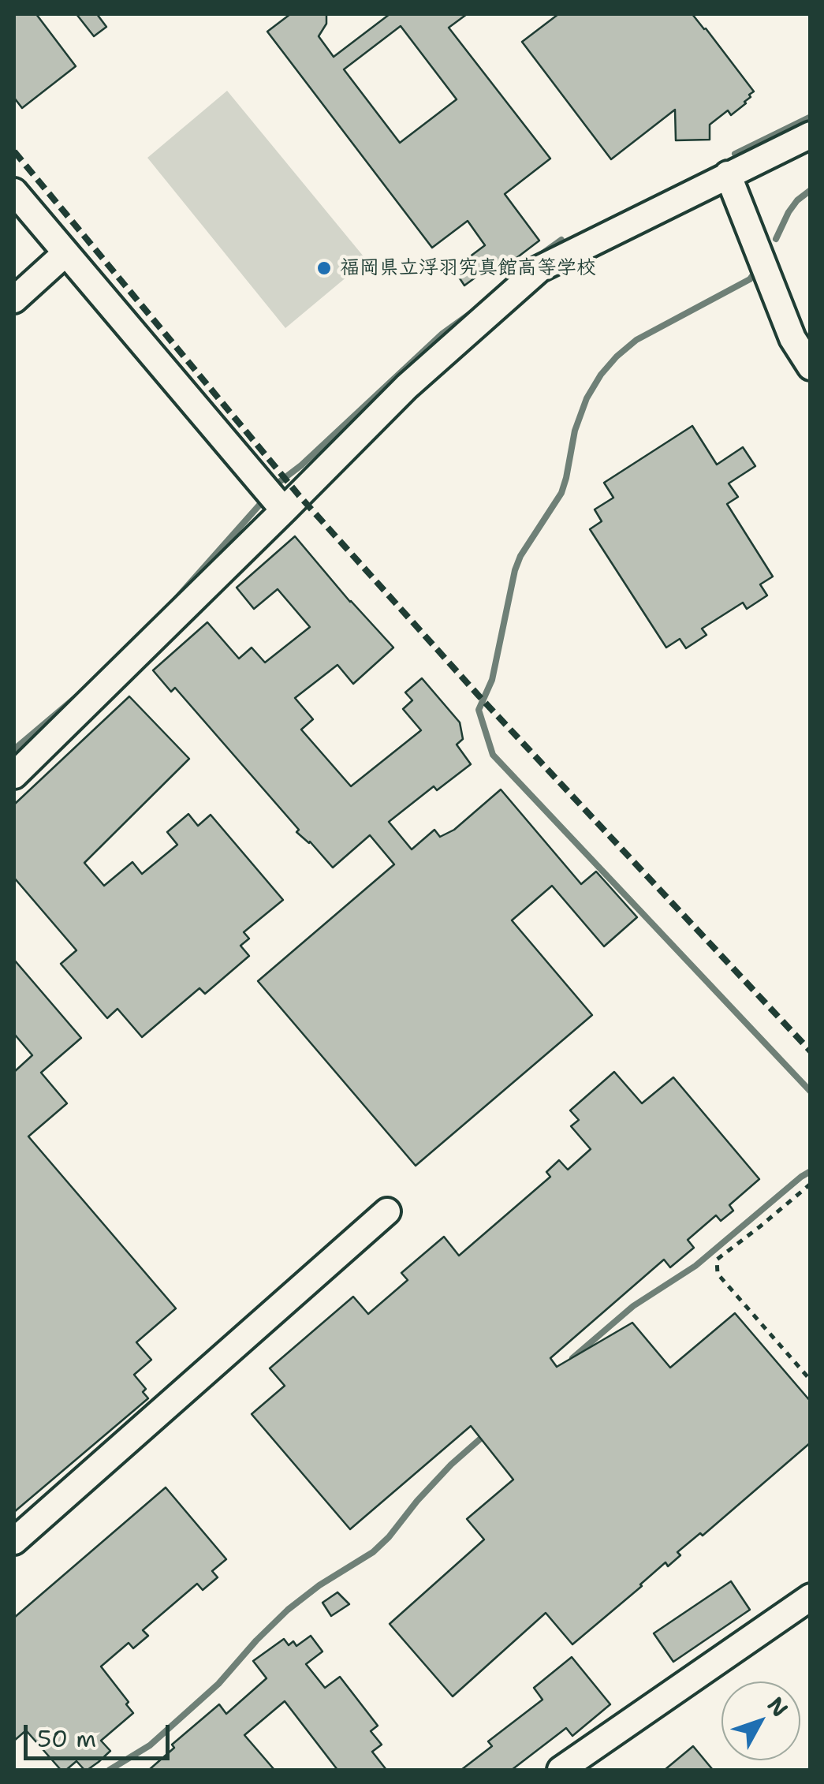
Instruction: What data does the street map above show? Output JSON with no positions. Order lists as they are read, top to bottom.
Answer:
{
  "places": ["福岡県立浮羽究真館高等学校"],
  "scale_bar": "50 m",
  "north": "top right"
}
